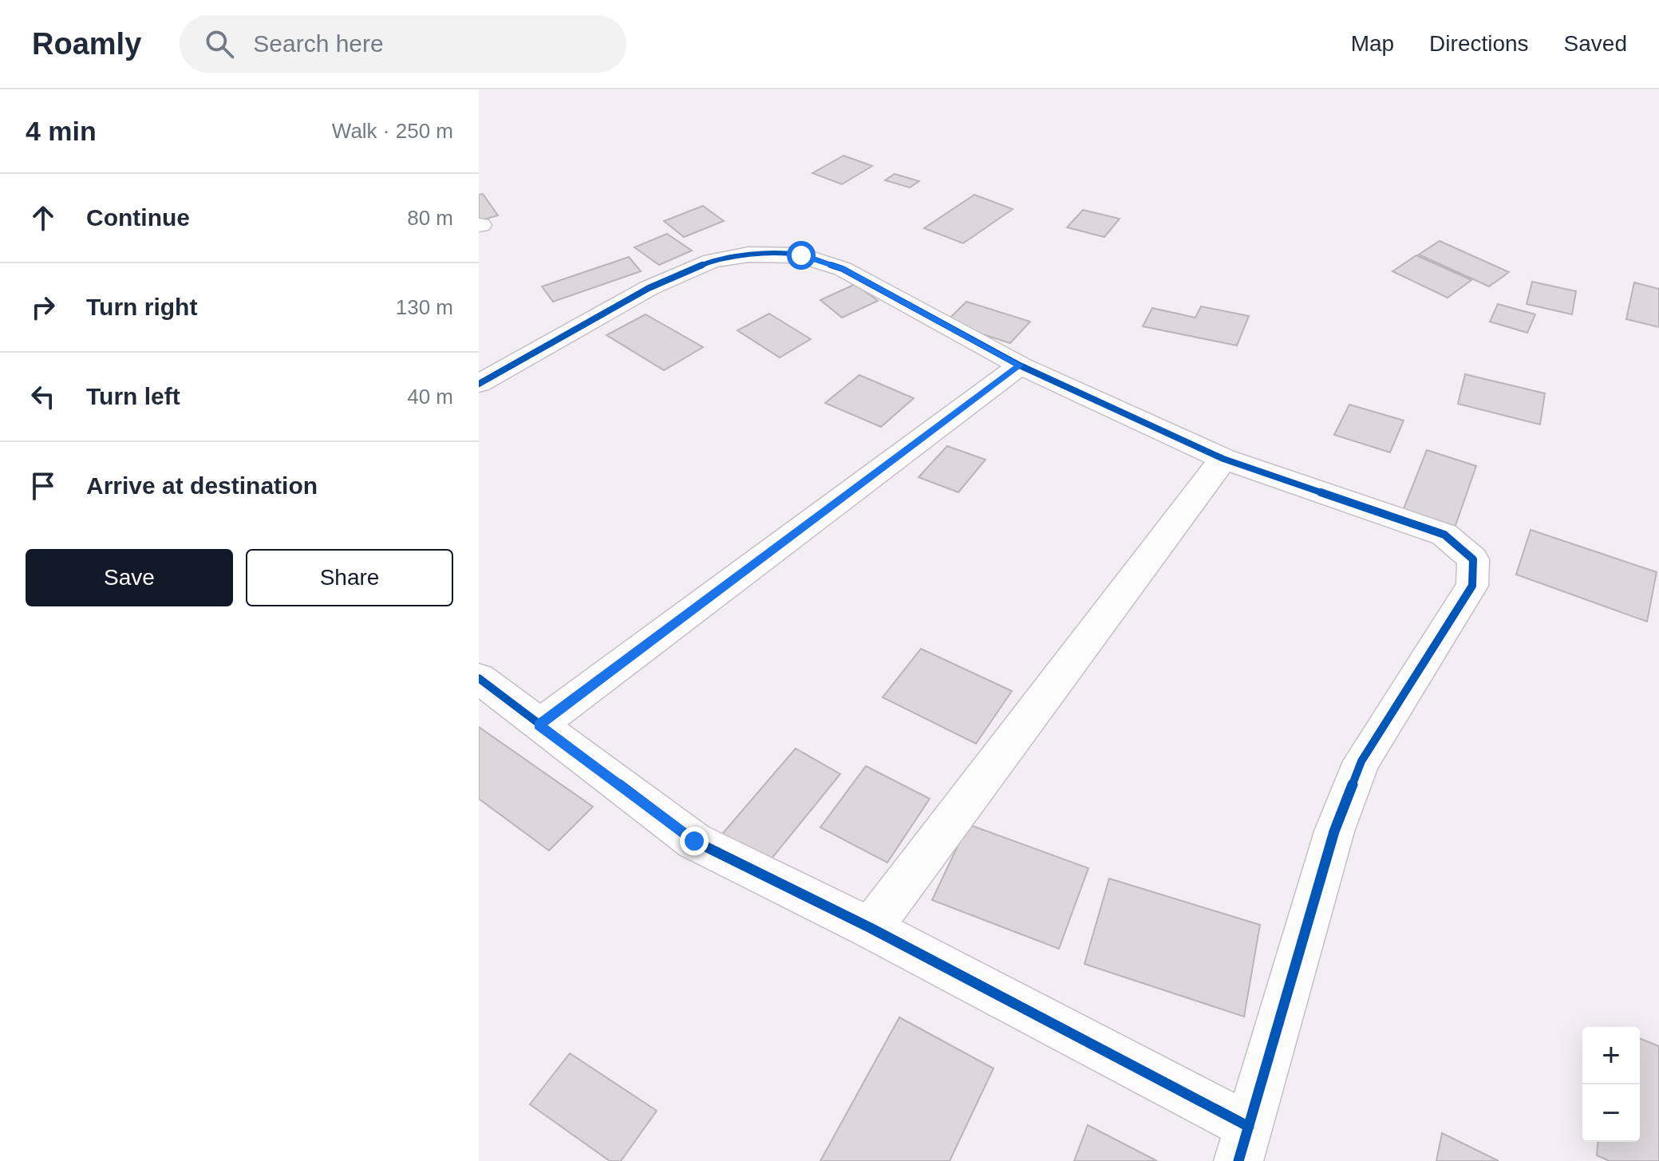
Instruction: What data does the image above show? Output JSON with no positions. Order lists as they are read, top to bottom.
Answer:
{
  "page": {
    "header": "Roamly",
    "search": "Search here",
    "nav": ["Map", "Directions", "Saved"],
    "heading": ["4 min", "Walk · 250 m"],
    "list": [
      ["Continue", "80 m"],
      ["Turn right", "130 m"],
      ["Turn left", "40 m"],
      "Arrive at destination"
    ],
    "buttons": ["Save", "Share"],
    "map_buttons": ["+", "−"]
  }
}
